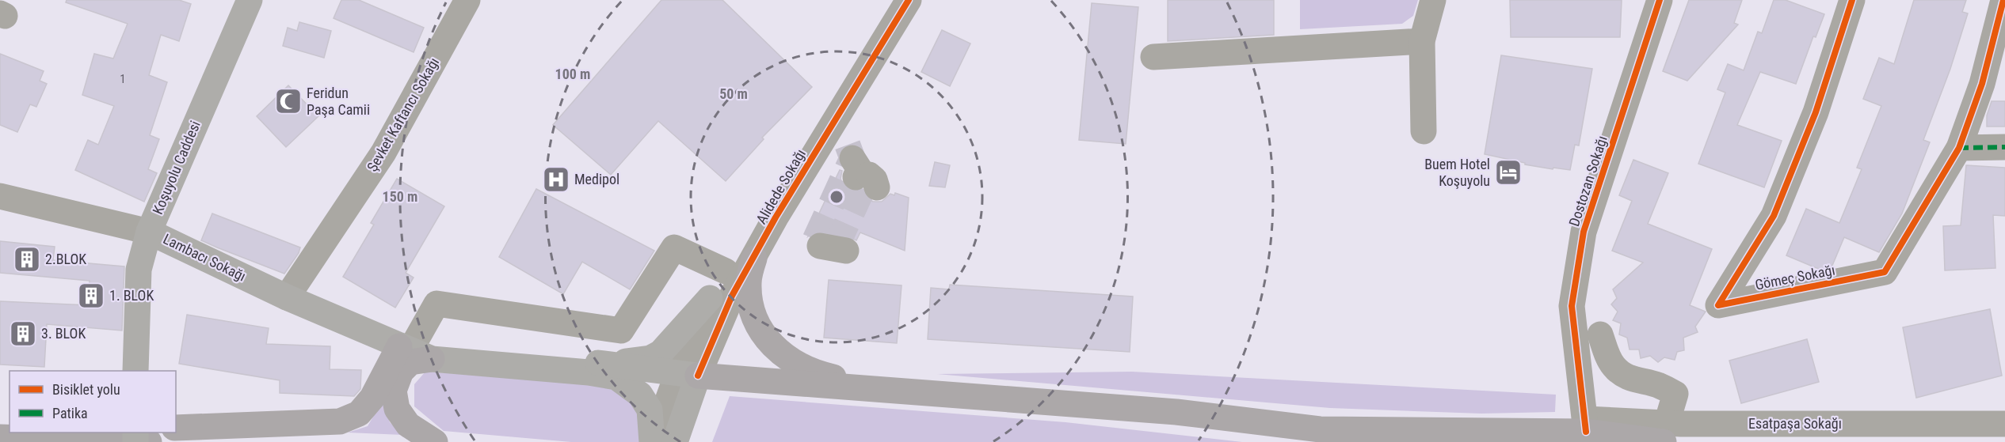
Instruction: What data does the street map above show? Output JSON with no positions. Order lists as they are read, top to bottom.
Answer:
{
  "streets": {
    "main road": ["Koşuyolu Caddesi", "Lambacı Sokağı"],
    "street": [
      "Şevket Kaftancı Sokağı",
      "Dostozan Sokağı",
      "Alidede Sokağı",
      "Gömeç Sokağı",
      "Esatpaşa Sokağı"
    ]
  },
  "crossings": [
    ["Şevket Kaftancı Sokağı", "Lambacı Sokağı"],
    ["Koşuyolu Caddesi", "Lambacı Sokağı"],
    ["Alidede Sokağı", "Lambacı Sokağı"]
  ],
  "places": {
    "mosque": ["Feridun Paşa Camii"],
    "hotel": ["Buem Hotel Koşuyolu"],
    "hospital": ["Medipol"],
    "building": ["2.BLOK", "1. BLOK", "3. BLOK"]
  },
  "house_numbers": ["1"],
  "legend": ["Bisiklet yolu", "Patika"],
  "rings": ["100 m", "50 m", "150 m"]
}
